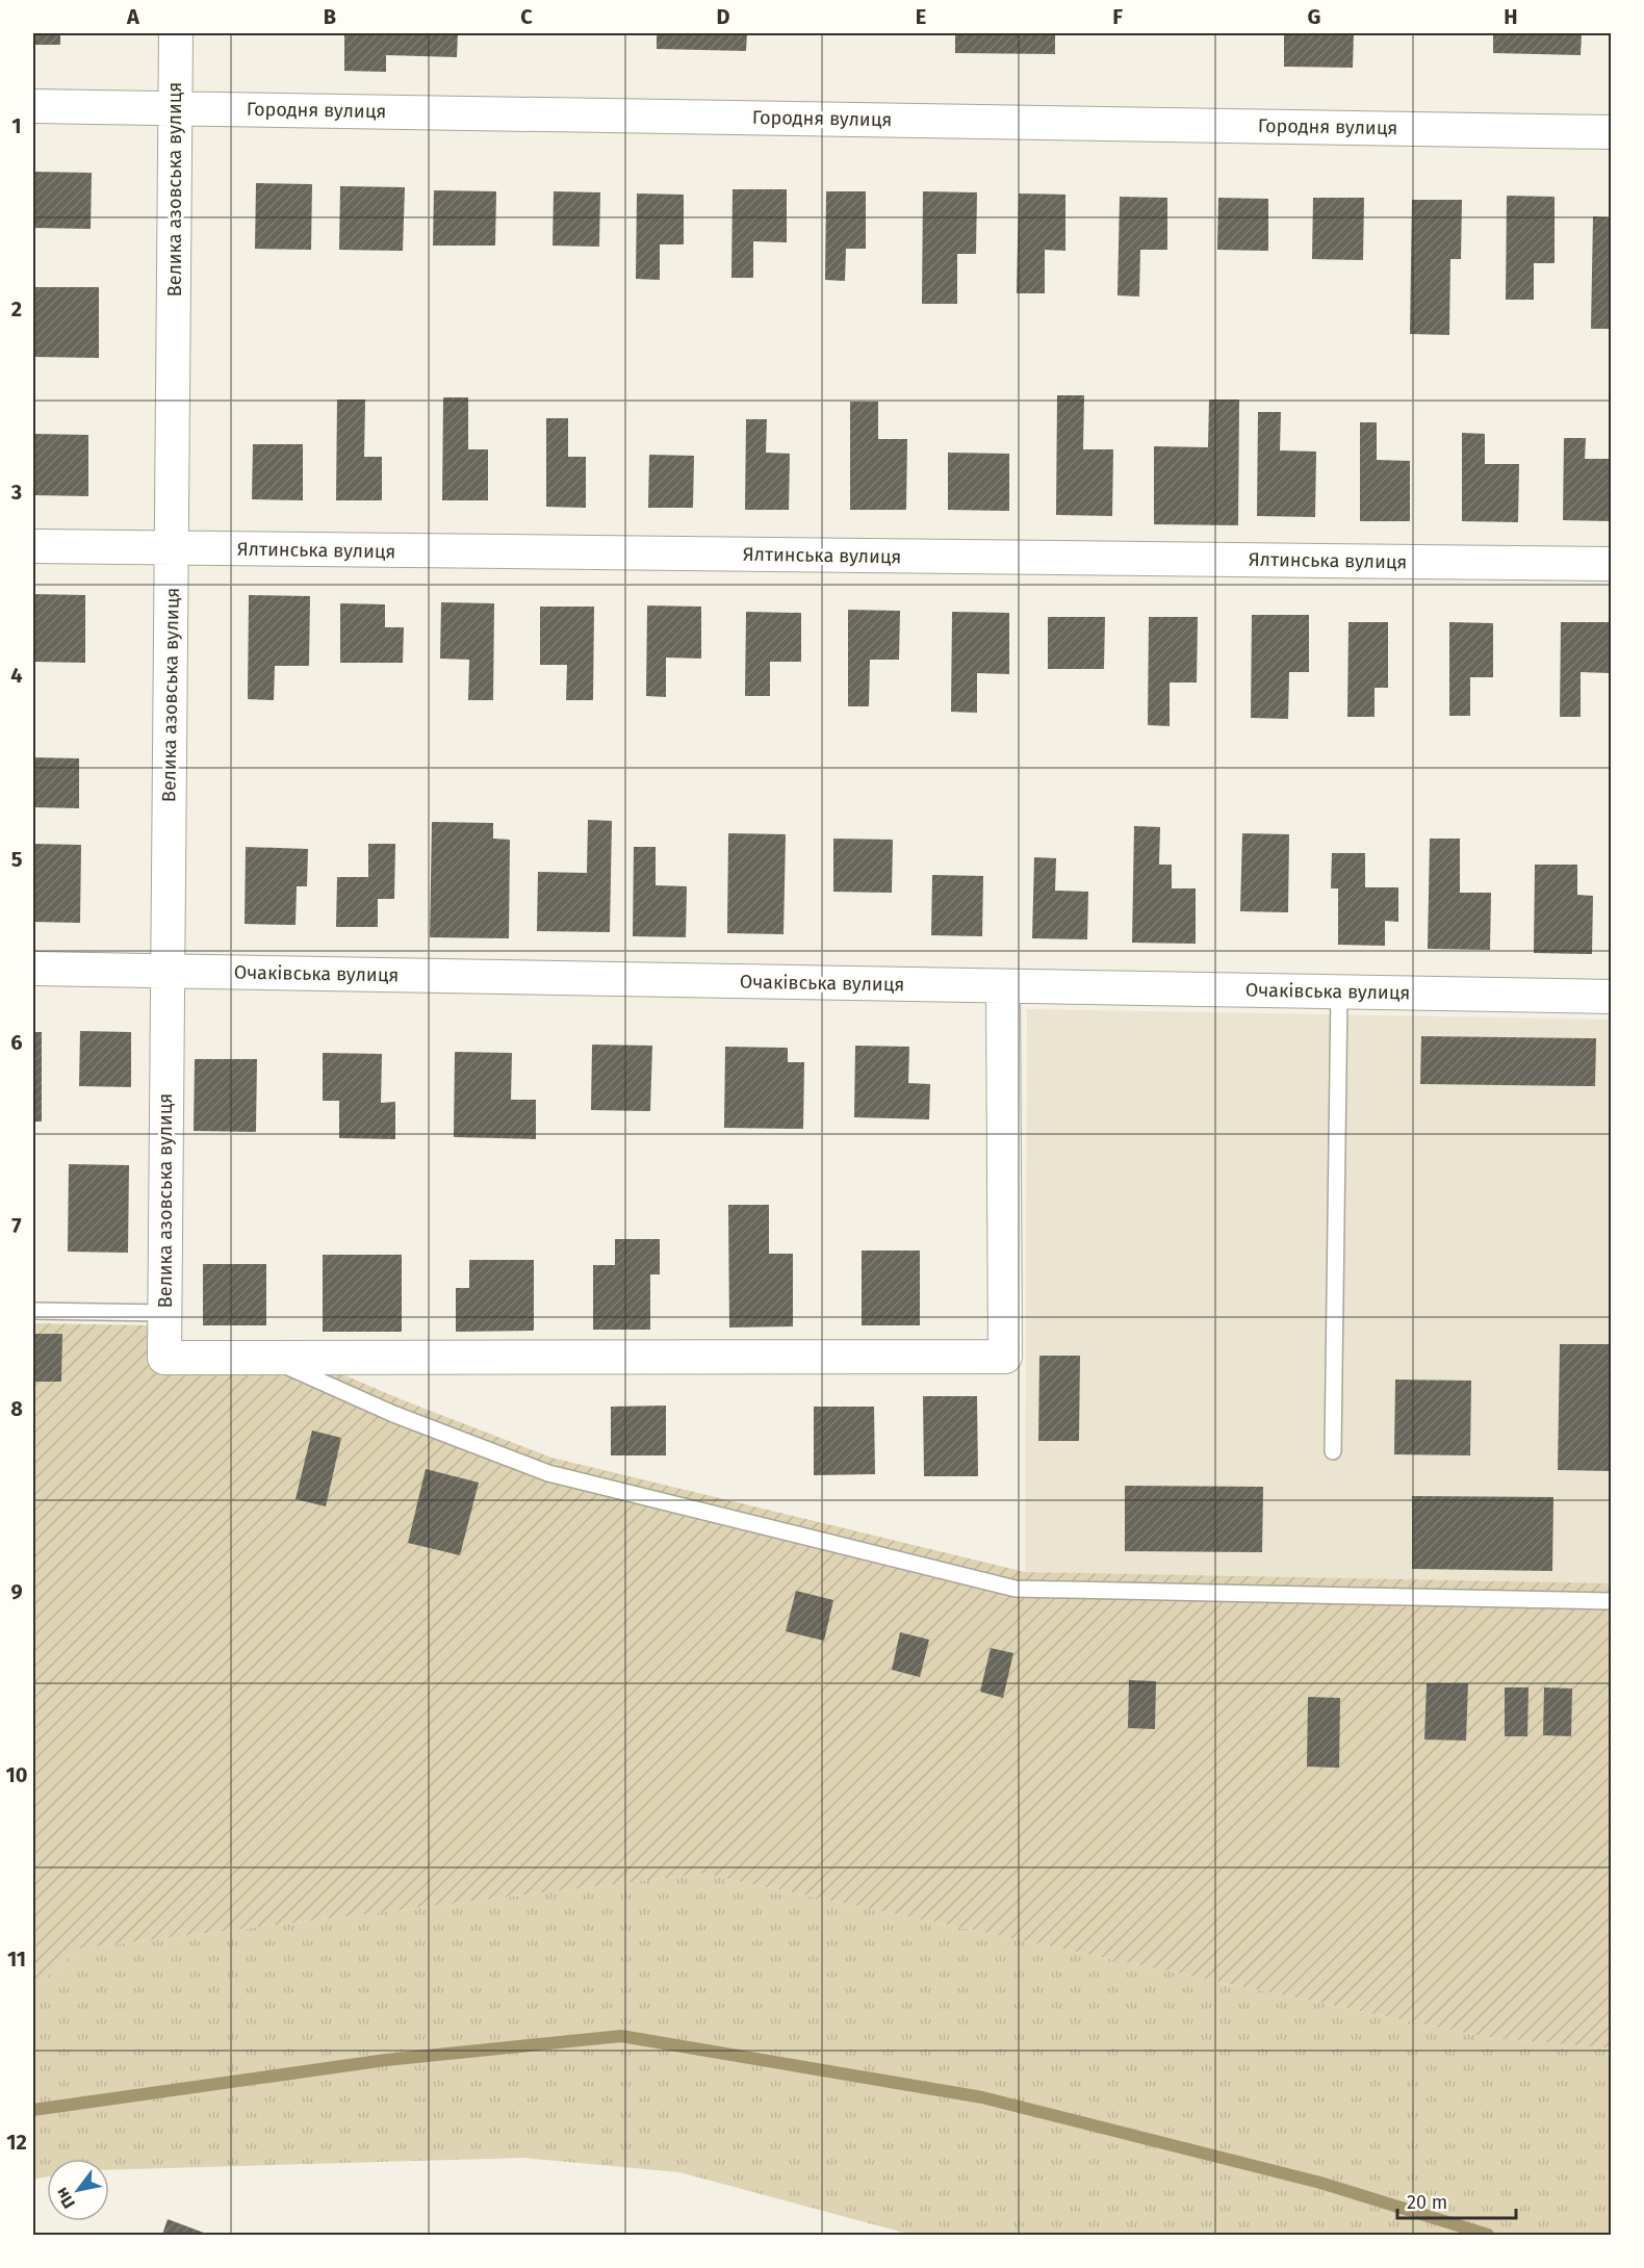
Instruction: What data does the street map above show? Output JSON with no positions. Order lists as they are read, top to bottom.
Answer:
{
  "streets": {
    "street": [
      "Городня вулиця",
      "Велика азовська вулиця",
      "Ялтинська вулиця",
      "Очаківська вулиця"
    ]
  },
  "crossings": [
    ["Городня вулиця", "Велика азовська вулиця"],
    ["Велика азовська вулиця", "Ялтинська вулиця"],
    ["Велика азовська вулиця", "Очаківська вулиця"]
  ],
  "scale_bar": "20 m",
  "north": "bottom left",
  "grid": {
    "columns": [
      "A",
      "B",
      "C",
      "D",
      "E",
      "F",
      "G",
      "H"
    ],
    "rows": [
      "1",
      "2",
      "3",
      "4",
      "5",
      "6",
      "7",
      "8",
      "9",
      "10",
      "11",
      "12"
    ]
  }
}
